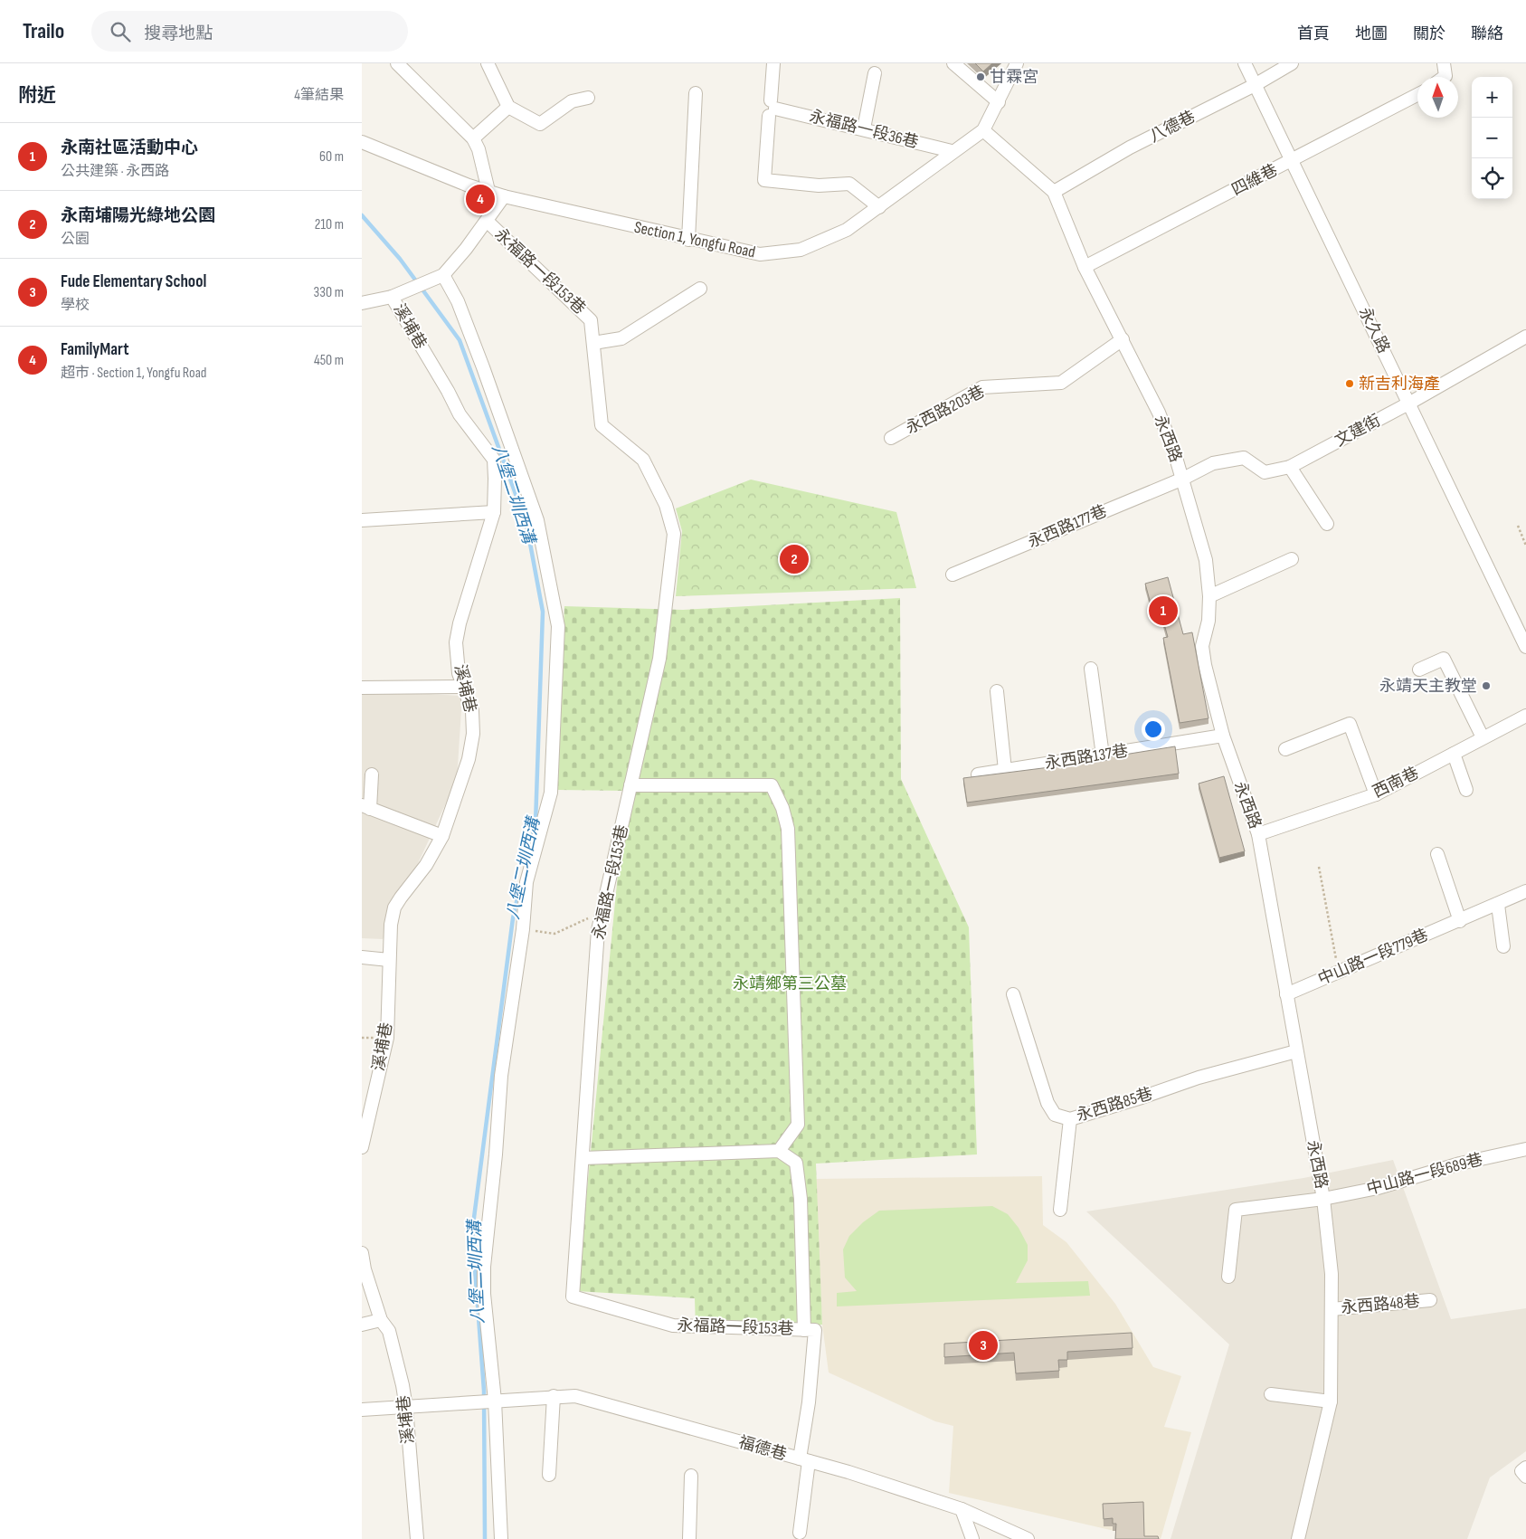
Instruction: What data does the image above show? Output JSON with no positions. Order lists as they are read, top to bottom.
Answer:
{
  "streets": {
    "street": [
      "八德巷",
      "永福路一段36巷",
      "四維巷",
      "Section 1, Yongfu Road",
      "永福路一段153巷",
      "溪埔巷",
      "永久路",
      "永西路203巷",
      "文建街",
      "永西路",
      "永西路177巷",
      "永西路137巷",
      "西南巷",
      "中山路一段779巷",
      "永西路85巷",
      "中山路一段689巷",
      "永西路48巷",
      "福德巷"
    ]
  },
  "crossings": [
    ["八德巷", "永久路"],
    ["八德巷", "永西路"],
    ["永福路一段36巷", "Section 1, Yongfu Road"],
    ["四維巷", "永久路"],
    ["四維巷", "永西路"],
    ["Section 1, Yongfu Road", "永西路"],
    ["永福路一段153巷", "福德巷"],
    ["溪埔巷", "福德巷"],
    ["永久路", "文建街"],
    ["永西路203巷", "永西路"],
    ["文建街", "永西路"],
    ["文建街", "永西路177巷"],
    ["永西路", "永西路177巷"],
    ["永西路", "永西路137巷"],
    ["永西路", "西南巷"],
    ["永西路", "中山路一段779巷"],
    ["永西路", "永西路85巷"],
    ["永西路", "中山路一段689巷"],
    ["永西路", "永西路48巷"]
  ],
  "water": ["八堡二圳西溝"],
  "parks": ["永靖鄉第三公墓"],
  "places": ["甘霖宮", "新吉利海產", "永靖天主教堂"],
  "north": "top",
  "page": {
    "header": "Trailo",
    "search": "搜尋地點",
    "nav": [
      "首頁",
      "地圖",
      "關於",
      "聯絡"
    ],
    "heading": ["附近", "4筆結果"],
    "map_buttons": ["+", "−"],
    "list": [
      {
        "mark": "1",
        "name": "永南社區活動中心",
        "note": "公共建築 · 永西路",
        "value": "60 m"
      },
      {
        "mark": "2",
        "name": "永南埔陽光綠地公園",
        "note": "公園",
        "value": "210 m"
      },
      {
        "mark": "3",
        "name": "Fude Elementary School",
        "note": "學校",
        "value": "330 m"
      },
      {
        "mark": "4",
        "name": "FamilyMart",
        "note": "超市 · Section 1, Yongfu Road",
        "value": "450 m"
      }
    ],
    "pins": [
      "4",
      "2",
      "1",
      "3"
    ]
  }
}
